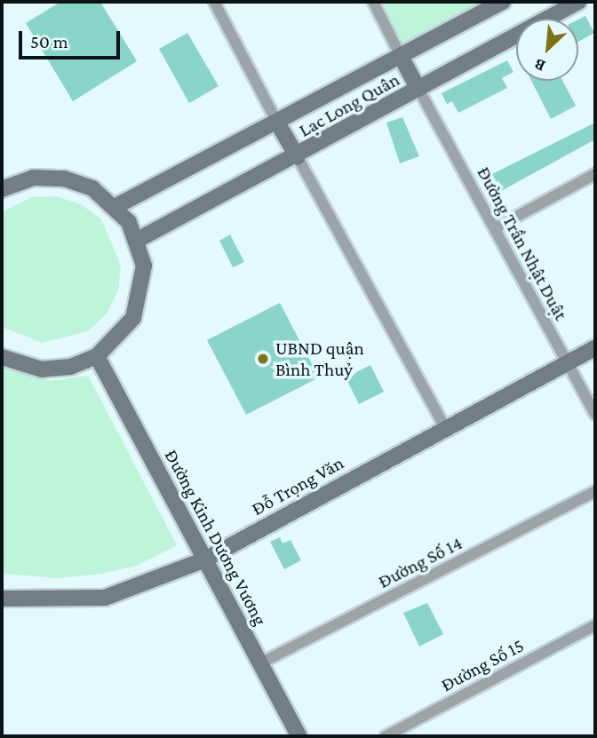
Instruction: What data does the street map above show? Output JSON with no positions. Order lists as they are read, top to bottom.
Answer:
{
  "streets": {
    "main road": ["Lạc Long Quân", "Đỗ Trọng Văn", "Đường Kinh Dương Vương"],
    "street": ["Đường Trần Nhật Duật", "Đường Số 14", "Đường Số 15"]
  },
  "crossings": [
    ["Lạc Long Quân", "Đường Trần Nhật Duật"],
    ["Đường Trần Nhật Duật", "Đỗ Trọng Văn"],
    ["Đỗ Trọng Văn", "Đường Kinh Dương Vương"],
    ["Đường Kinh Dương Vương", "Đường Số 14"]
  ],
  "places": ["UBND quận Bình Thuỷ"],
  "scale_bar": "50 m",
  "north": "bottom left"
}
